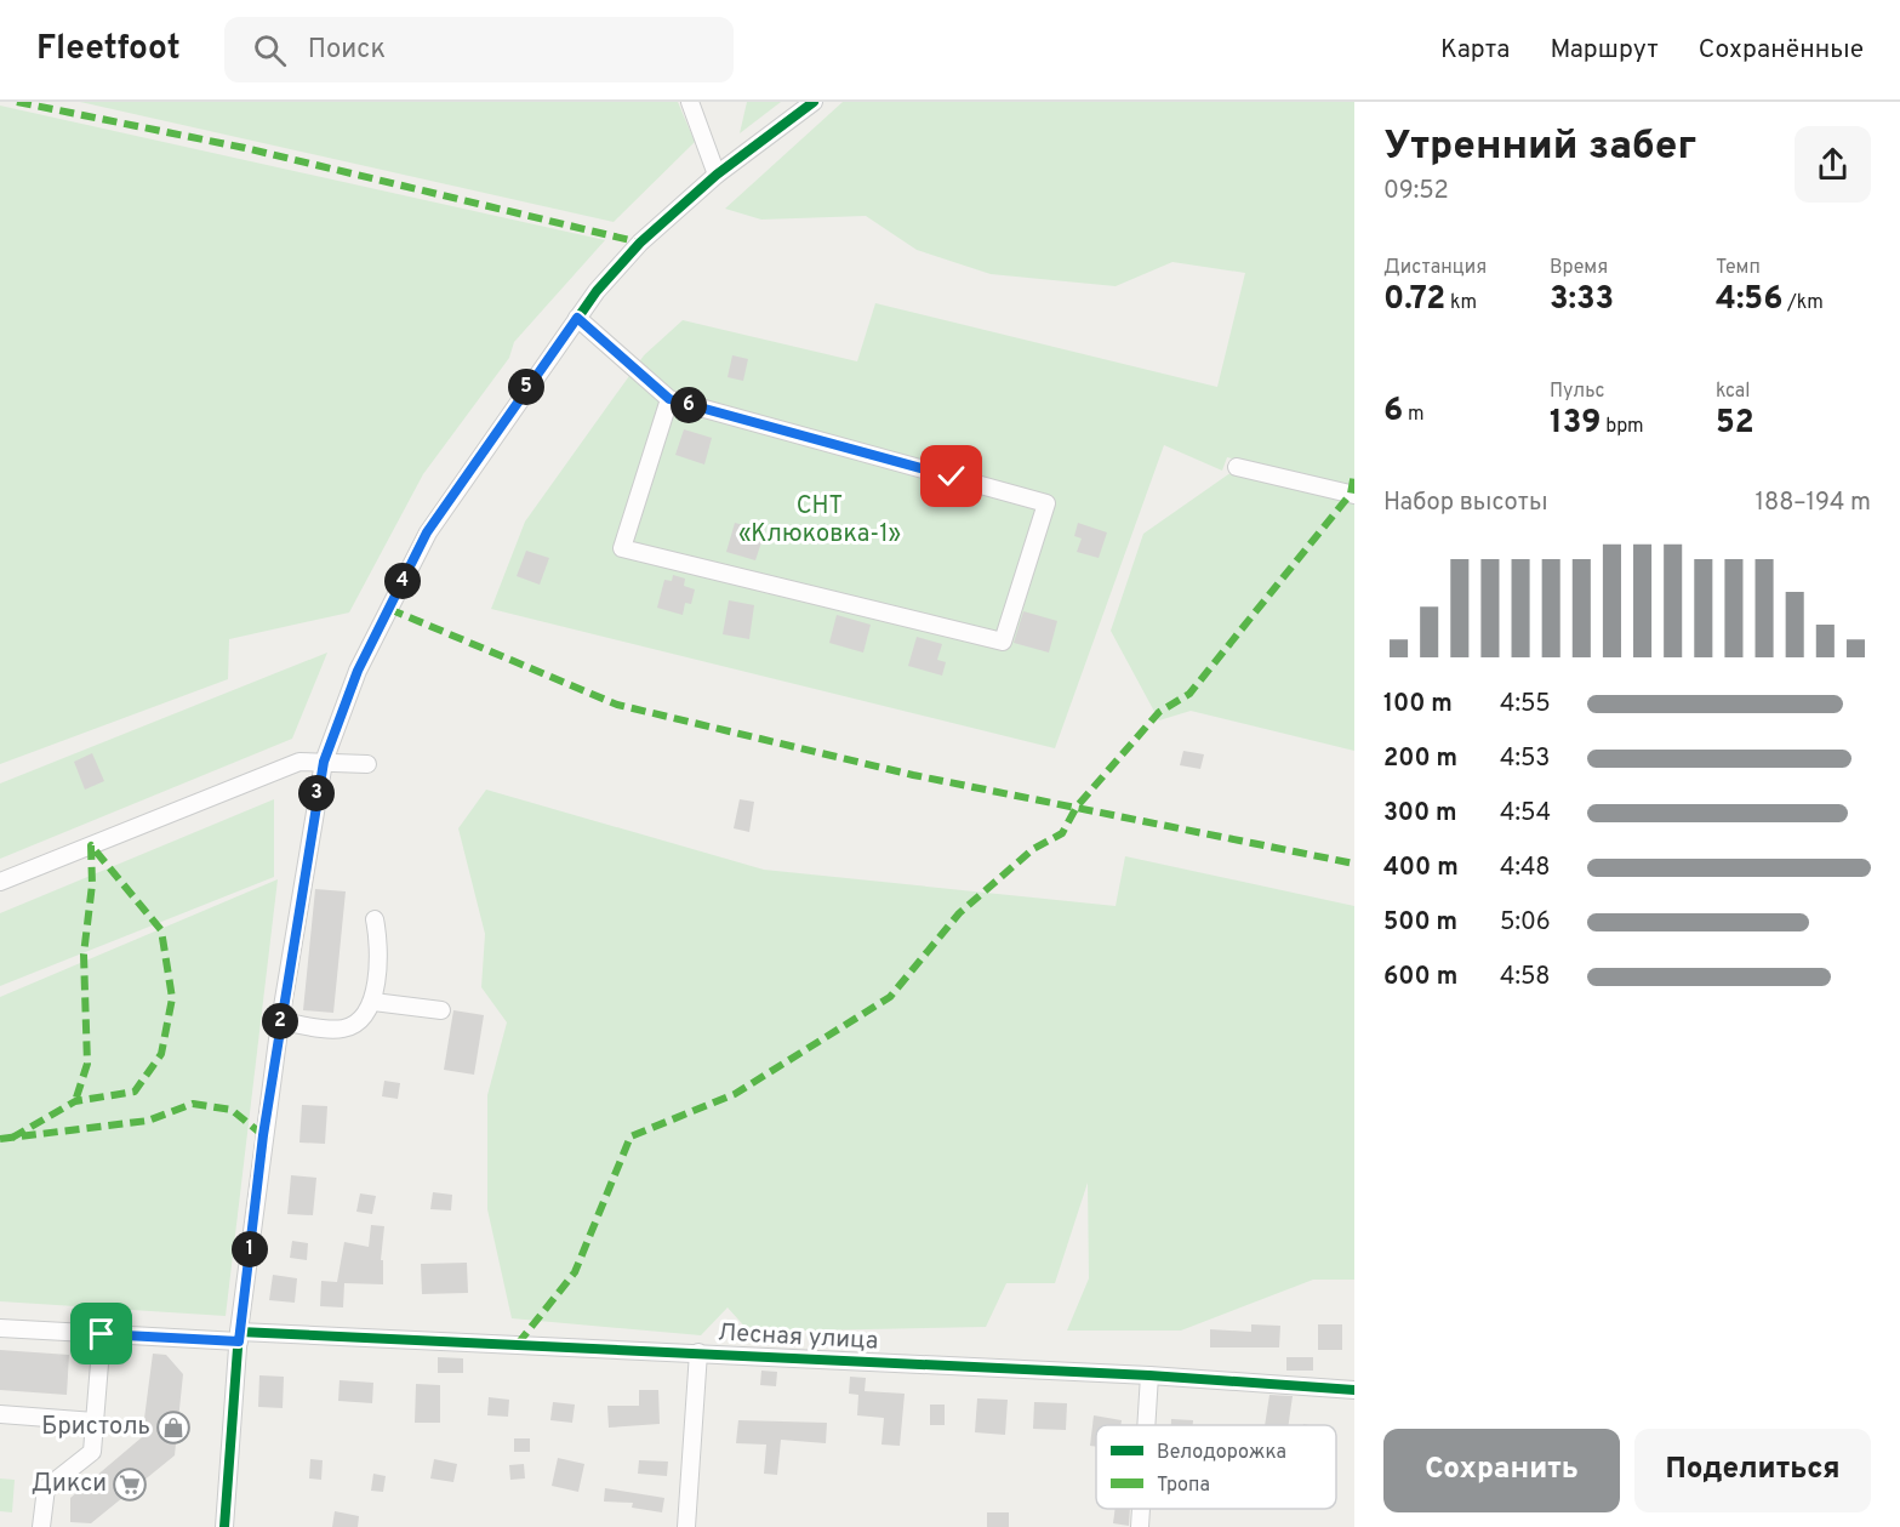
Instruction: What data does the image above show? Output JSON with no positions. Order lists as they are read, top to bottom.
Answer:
{
  "streets": {
    "street": ["Лесная улица"]
  },
  "parks": ["СНТ «Клюковка-1»"],
  "places": {
    "shop": ["Бристоль"],
    "supermarket": ["Дикси"]
  },
  "legend": ["Велодорожка", "Тропа"],
  "page": {
    "header": "Fleetfoot",
    "search": "Поиск",
    "nav": ["Карта", "Маршрут", "Сохранённые"],
    "heading": ["Утренний забег", "09:52"],
    "stats": [
      ["Дистанция", "0.72 km"],
      ["Время", "3:33"],
      ["Темп", "4:56 /km"],
      ["6 m"],
      ["Пульс", "139 bpm"],
      ["kcal", "52"]
    ],
    "pins": [
      "5",
      "6",
      "4",
      "3",
      "2",
      "1"
    ],
    "chart": ["Набор высоты", "188–194 m"],
    "list": [
      {
        "name": "100 m",
        "note": "4:55"
      },
      {
        "name": "200 m",
        "note": "4:53"
      },
      {
        "name": "300 m",
        "note": "4:54"
      },
      {
        "name": "400 m",
        "note": "4:48"
      },
      {
        "name": "500 m",
        "note": "5:06"
      },
      {
        "name": "600 m",
        "note": "4:58"
      }
    ],
    "buttons": ["Сохранить", "Поделиться"]
  }
}
